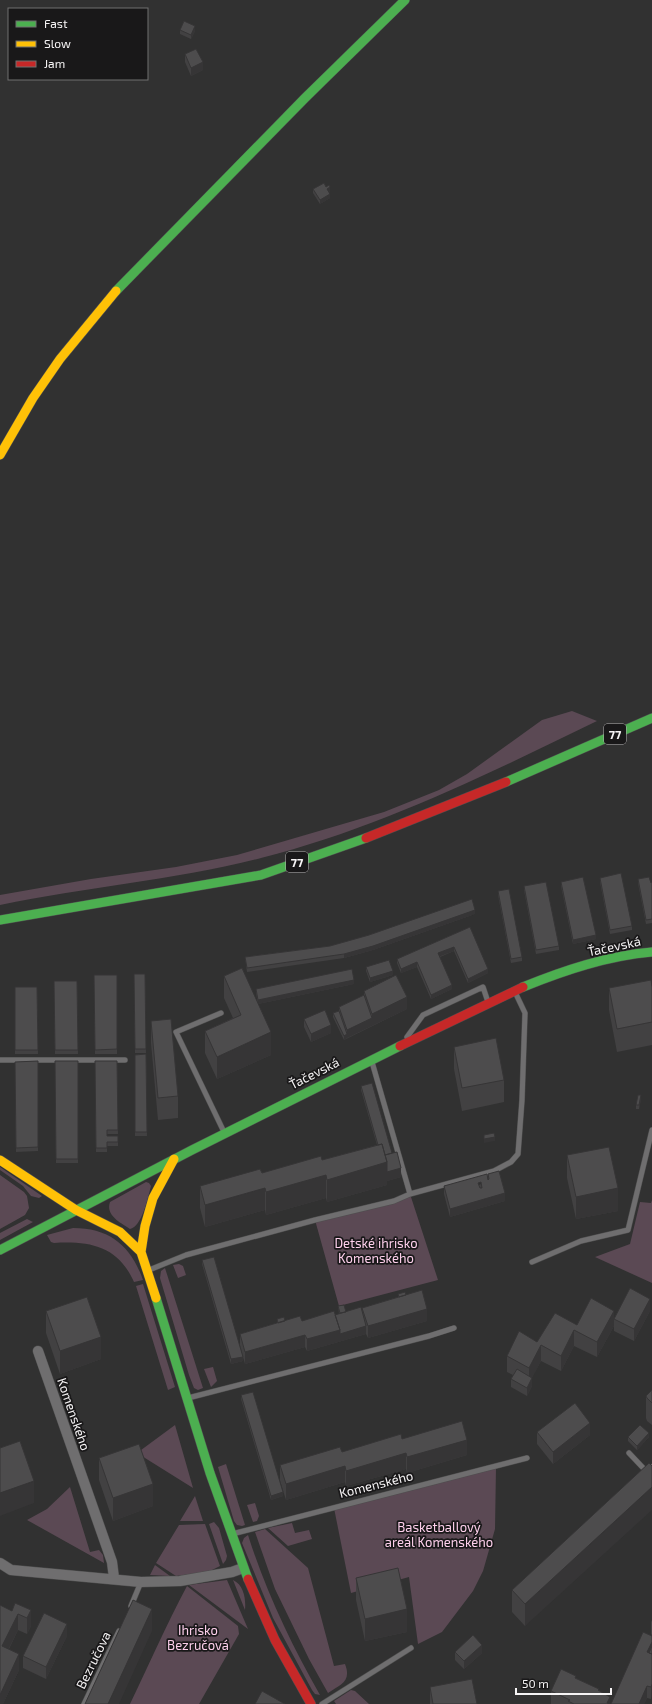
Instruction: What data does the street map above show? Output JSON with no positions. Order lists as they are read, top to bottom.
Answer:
{
  "streets": {
    "street": ["77", "Ťačevská", "Komenského"],
    "lane": ["Bezručova"]
  },
  "parks": ["Detské ihrisko Komenského", "Basketballový areál Komenského", "Ihrisko Bezručová"],
  "legend": ["Fast", "Slow", "Jam"],
  "scale_bar": "50 m"
}
